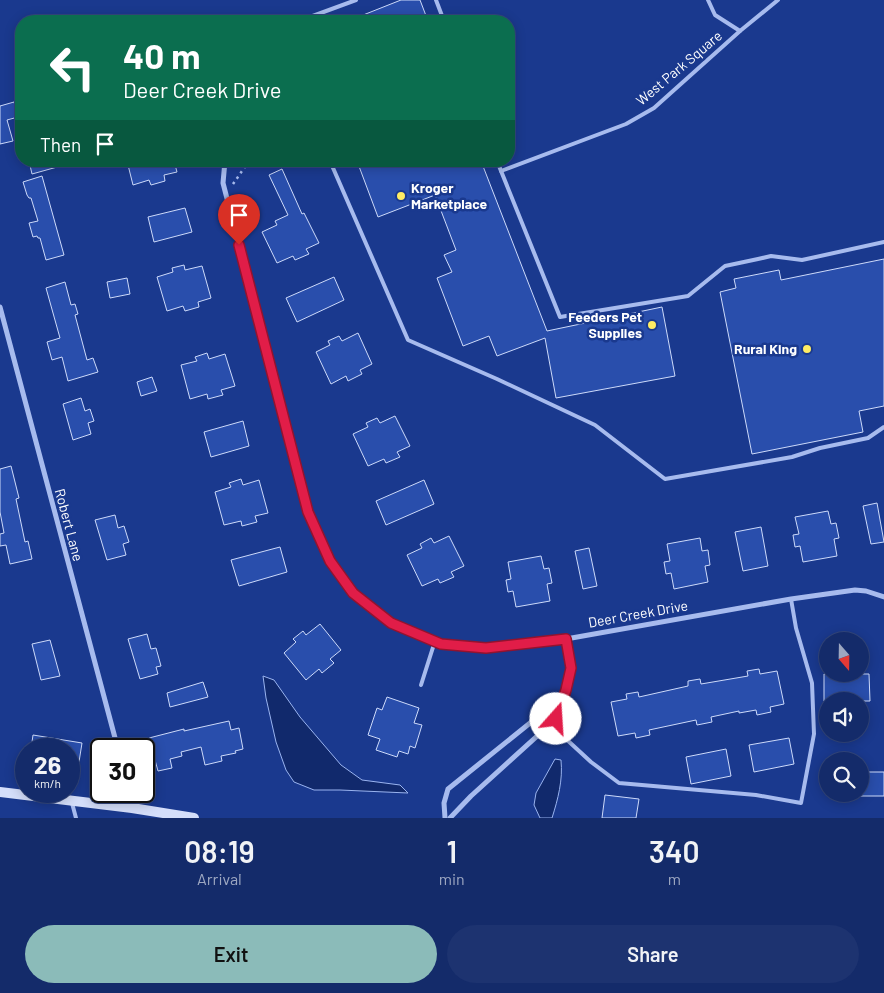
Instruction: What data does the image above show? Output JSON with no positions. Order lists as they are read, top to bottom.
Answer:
{
  "streets": {
    "street": ["Robert Lane", "Deer Creek Drive"],
    "lane": ["West Park Square"]
  },
  "places": ["Kroger Marketplace", "Feeders Pet Supplies", "Rural King"],
  "north": "bottom",
  "page": {
    "turn": ["40 m", "Deer Creek Drive"],
    "then": "Then",
    "speed": "26 km/h",
    "limit": "30",
    "eta": [
      "08:19",
      "Arrival",
      "1",
      "min",
      "340",
      "m"
    ],
    "buttons": ["Exit", "Share"]
  }
}
